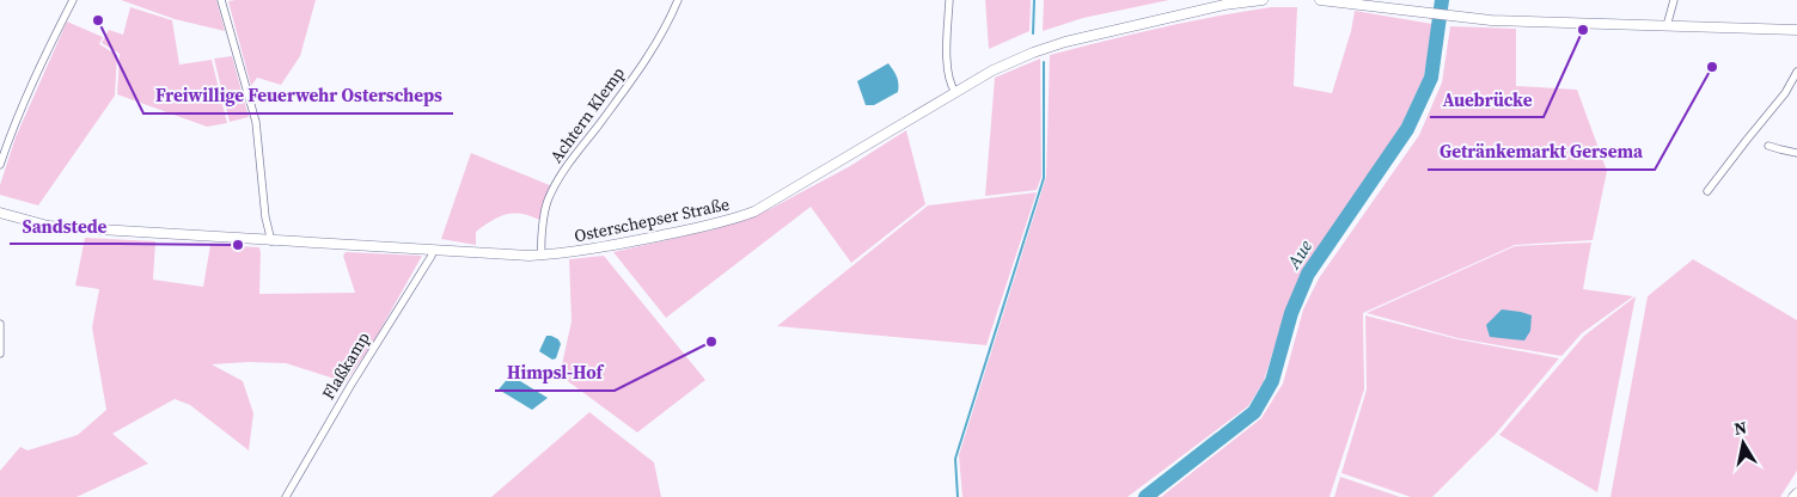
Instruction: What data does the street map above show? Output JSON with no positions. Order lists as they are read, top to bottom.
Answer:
{
  "streets": {
    "main road": ["Osterschepser Straße"],
    "street": ["Achtern Klemp", "Flaßkamp"]
  },
  "crossings": [
    ["Achtern Klemp", "Osterschepser Straße"],
    ["Osterschepser Straße", "Flaßkamp"]
  ],
  "water": ["Aue"],
  "places": [
    "Freiwillige Feuerwehr Osterscheps",
    "Auebrücke",
    "Getränkemarkt Gersema",
    "Sandstede",
    "Himpsl-Hof"
  ],
  "north": "top"
}
